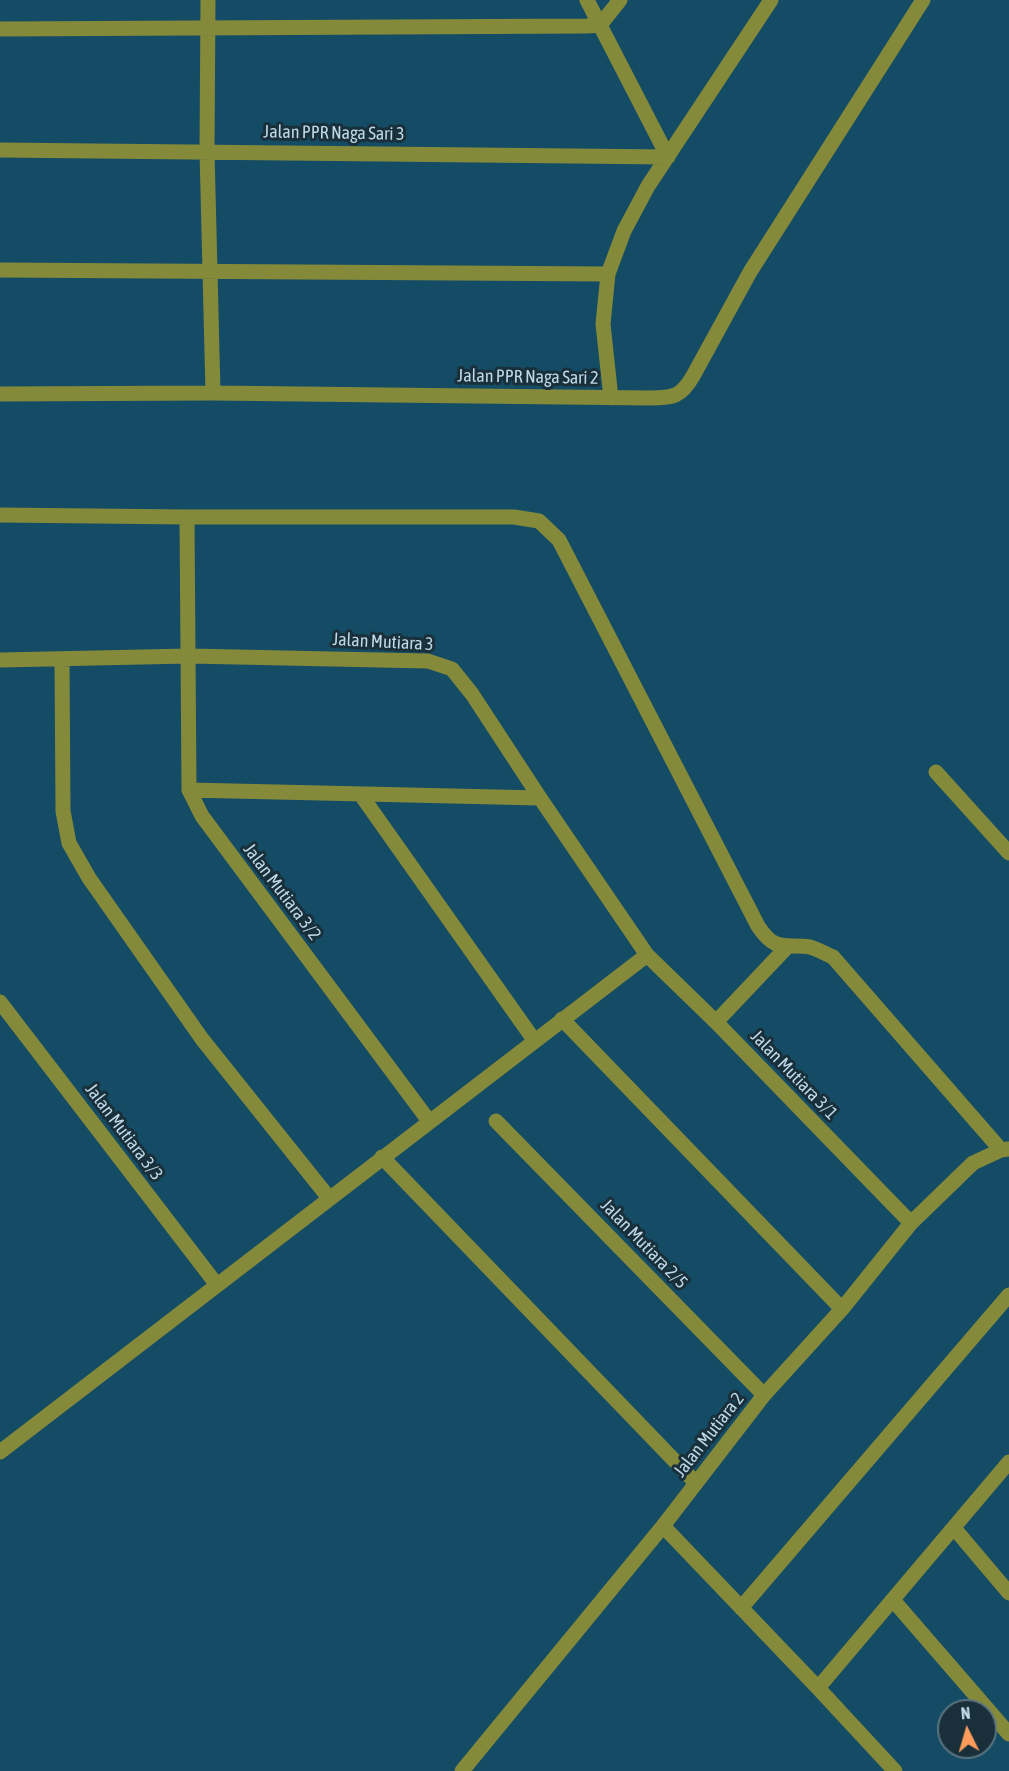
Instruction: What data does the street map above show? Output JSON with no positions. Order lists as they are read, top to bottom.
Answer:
{
  "streets": {
    "street": [
      "Jalan PPR Naga Sari 3",
      "Jalan PPR Naga Sari 2",
      "Jalan Mutiara 3",
      "Jalan Mutiara 3/2",
      "Jalan Mutiara 3/1",
      "Jalan Mutiara 3/3",
      "Jalan Mutiara 2/5",
      "Jalan Mutiara 2"
    ]
  },
  "crossings": [
    ["Jalan PPR Naga Sari 3", "Jalan PPR Naga Sari 2"],
    ["Jalan Mutiara 3", "Jalan Mutiara 3/2"],
    ["Jalan Mutiara 3", "Jalan Mutiara 3/1"],
    ["Jalan Mutiara 3/1", "Jalan Mutiara 2"],
    ["Jalan Mutiara 2/5", "Jalan Mutiara 2"]
  ],
  "north": "top"
}
